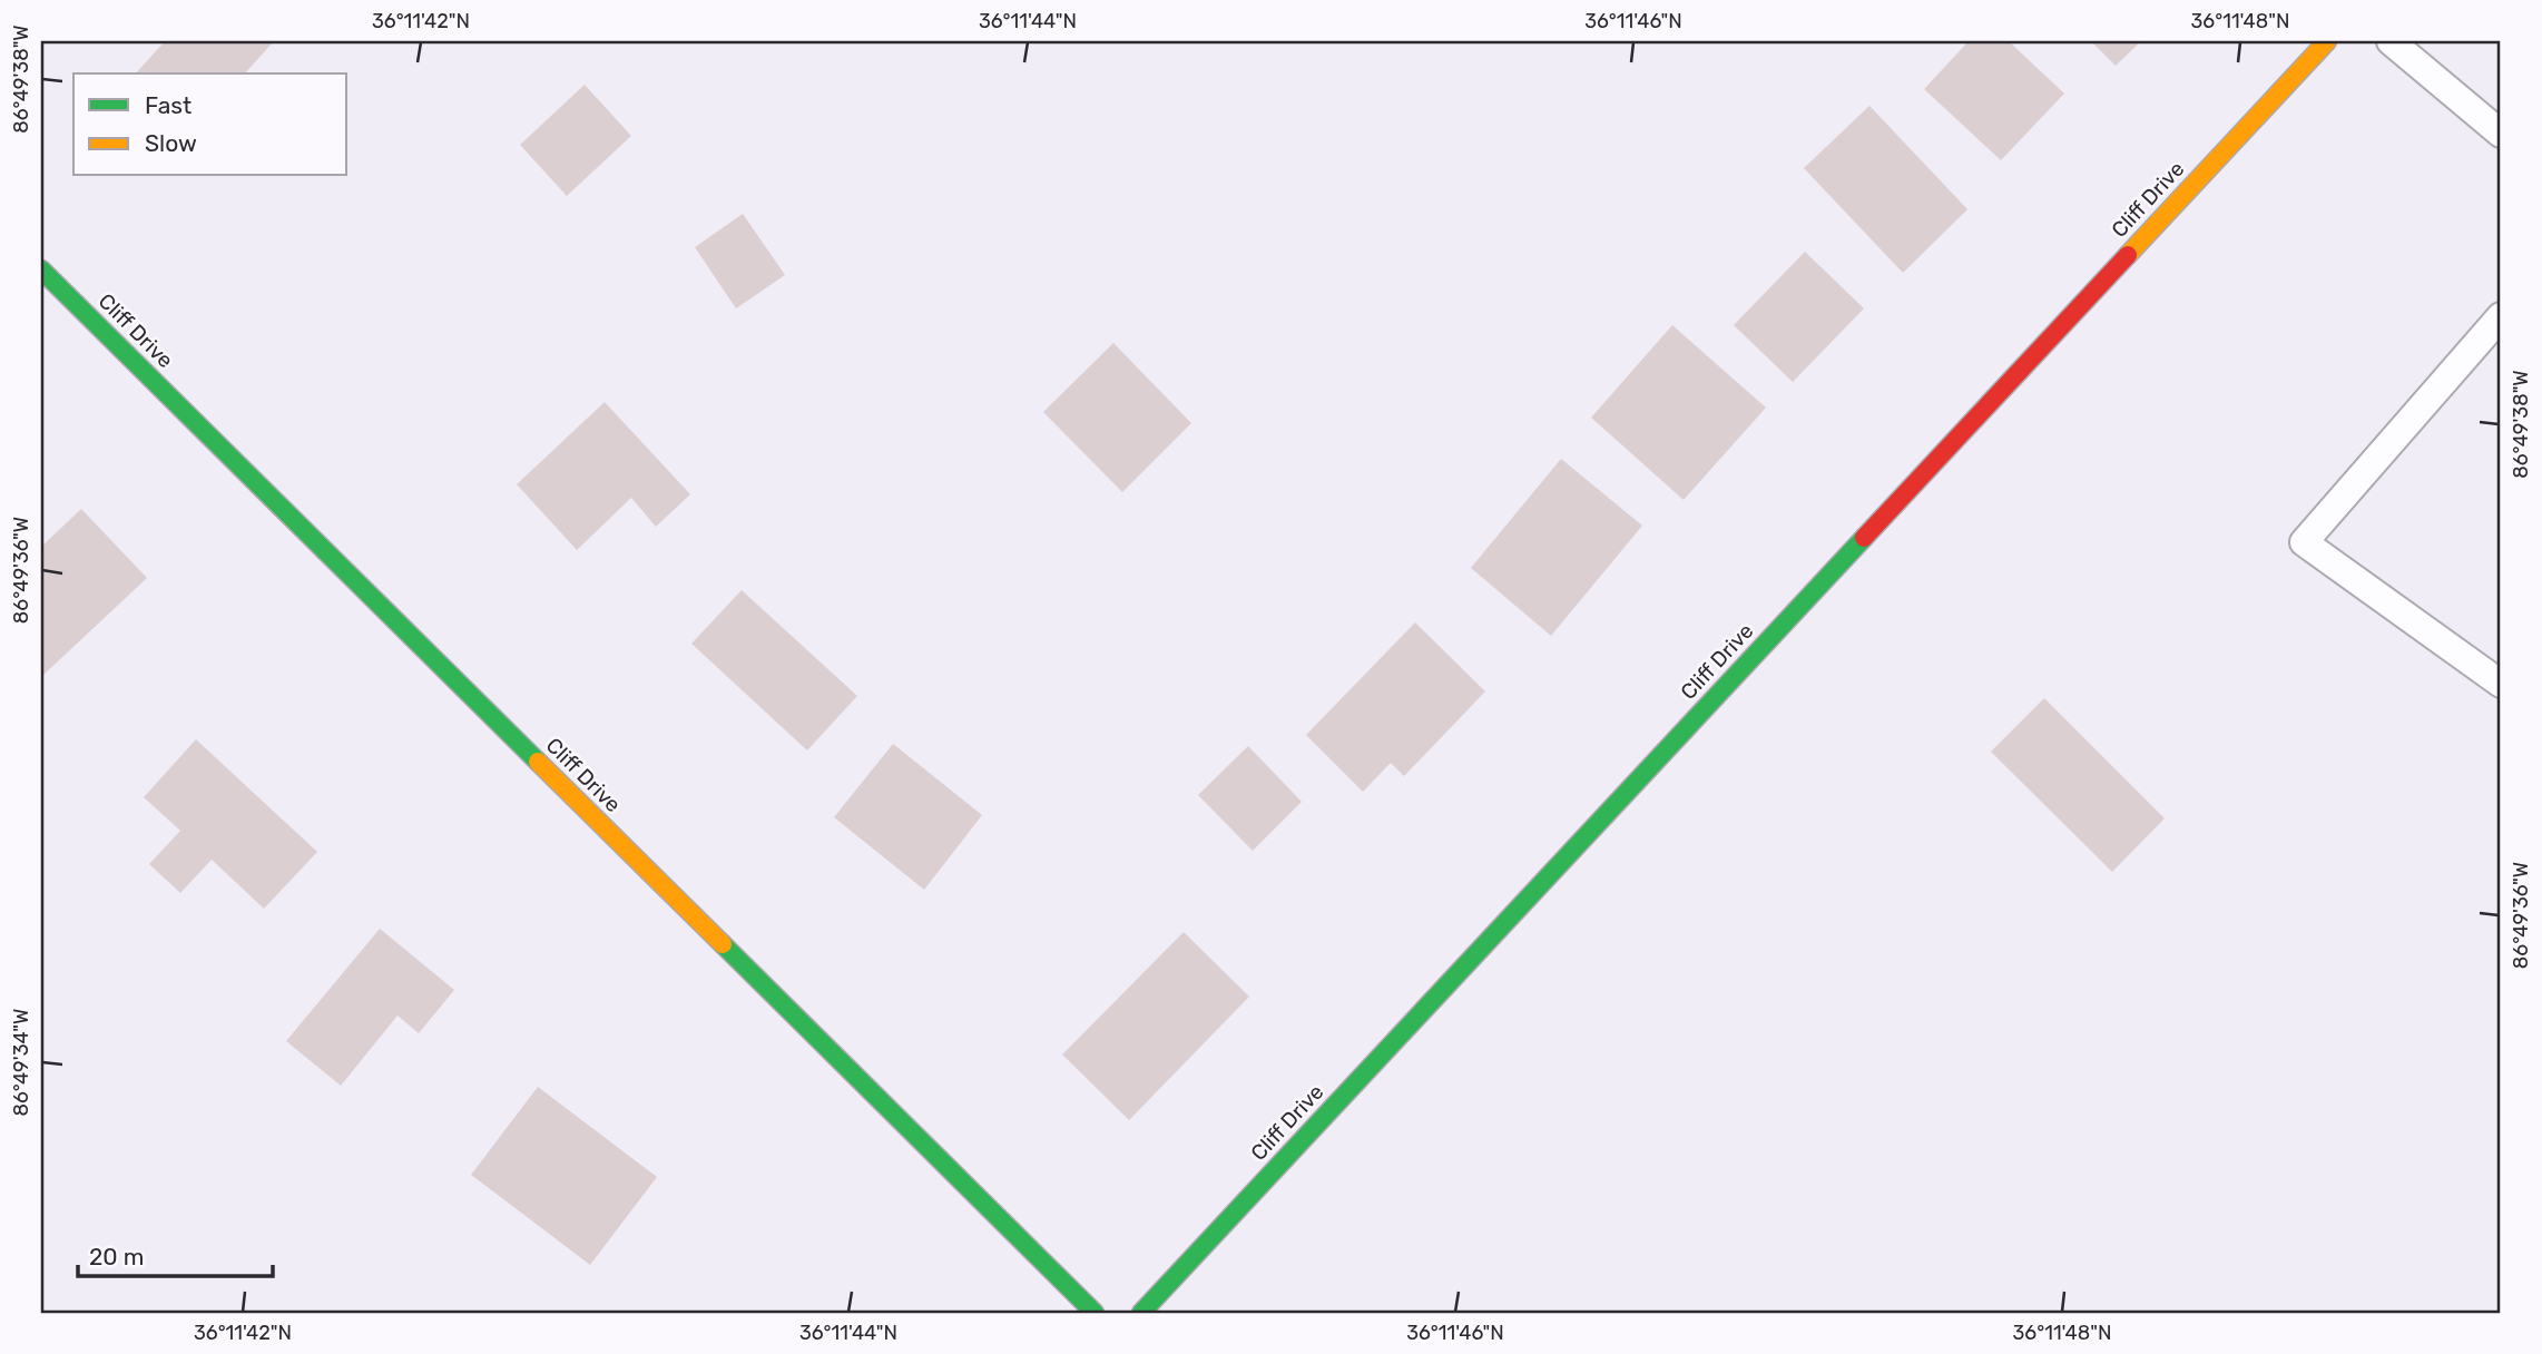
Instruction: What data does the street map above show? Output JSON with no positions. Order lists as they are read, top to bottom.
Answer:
{
  "streets": {
    "street": ["Cliff Drive"]
  },
  "legend": ["Fast", "Slow"],
  "scale_bar": "20 m",
  "coordinates": [
    "36°11'42\"N",
    "36°11'44\"N",
    "36°11'46\"N",
    "36°11'48\"N",
    "86°49'38\"W",
    "86°49'36\"W",
    "86°49'34\"W"
  ]
}
